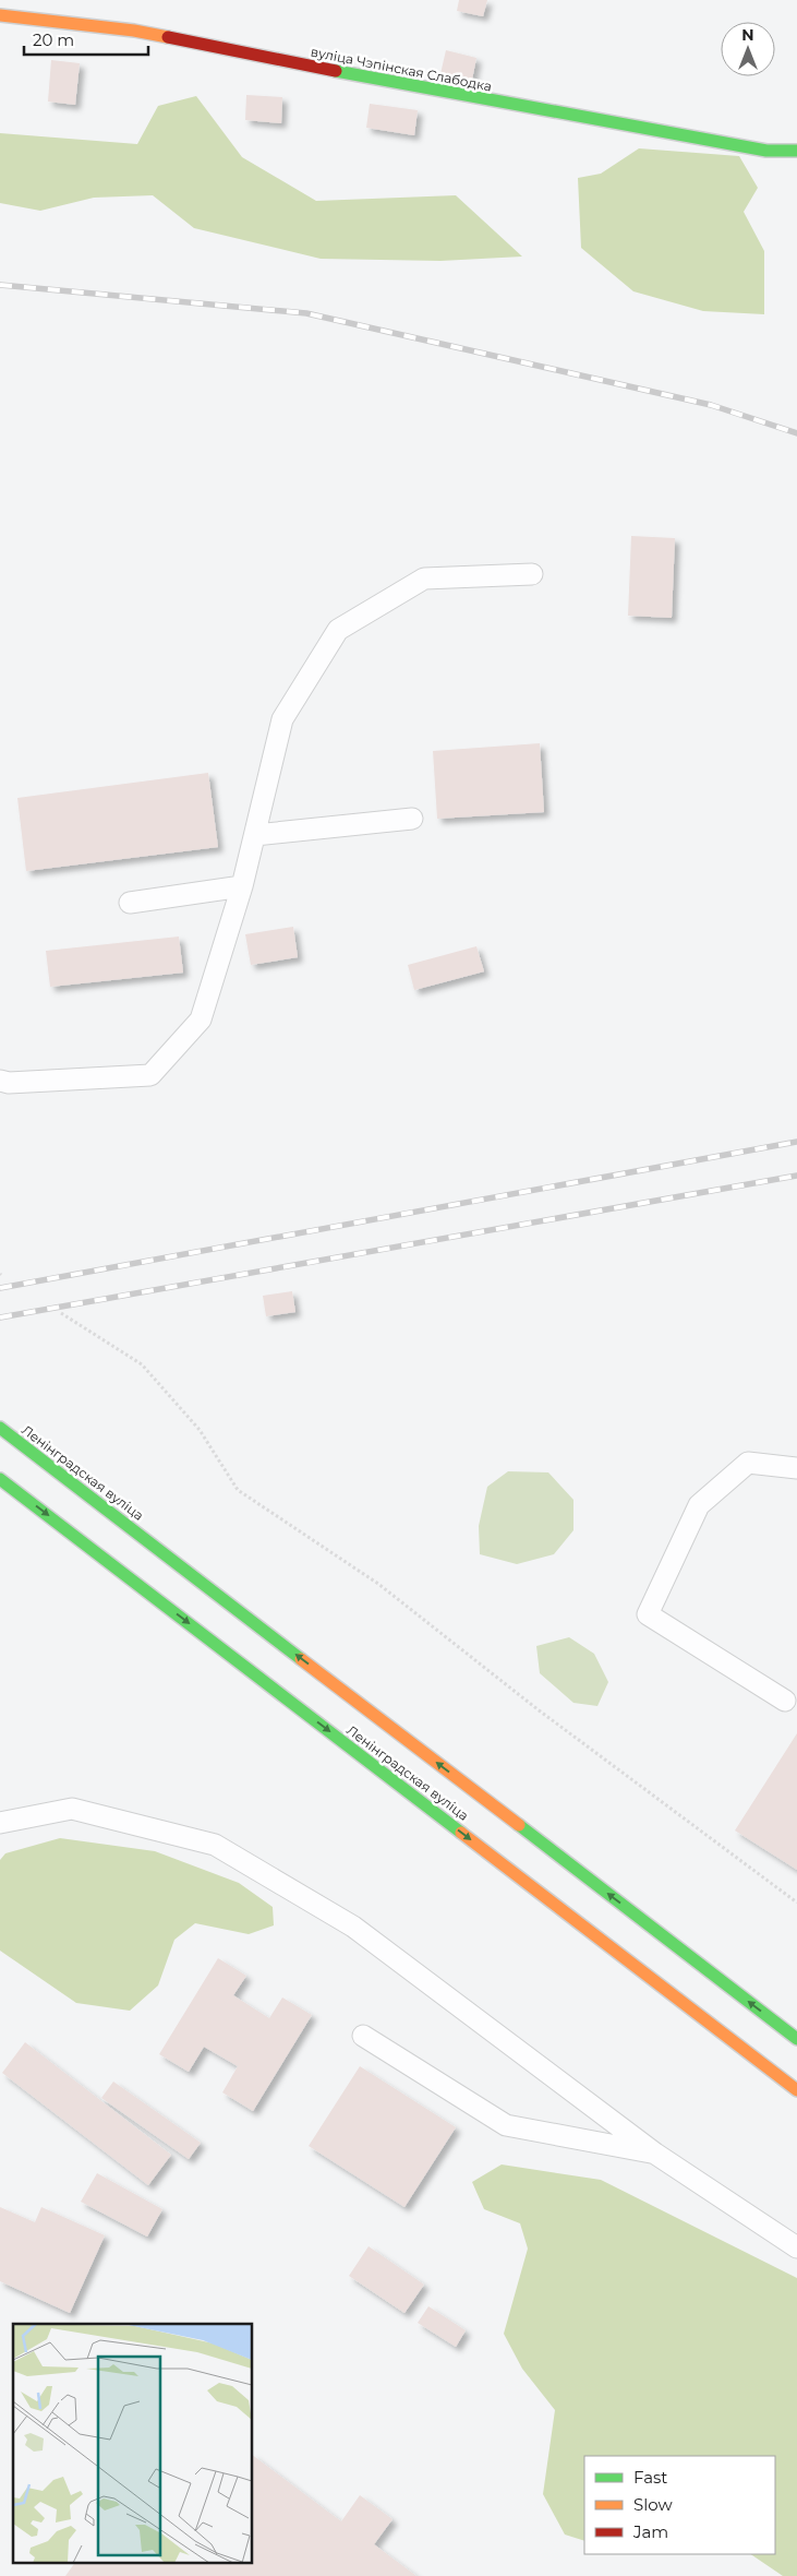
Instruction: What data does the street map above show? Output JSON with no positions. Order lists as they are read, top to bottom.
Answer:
{
  "streets": {
    "main road": ["вуліца Чэпінская Слабодка", "Ленінградская вуліца"]
  },
  "legend": ["Fast", "Slow", "Jam"],
  "scale_bar": "20 m",
  "north": "top"
}
